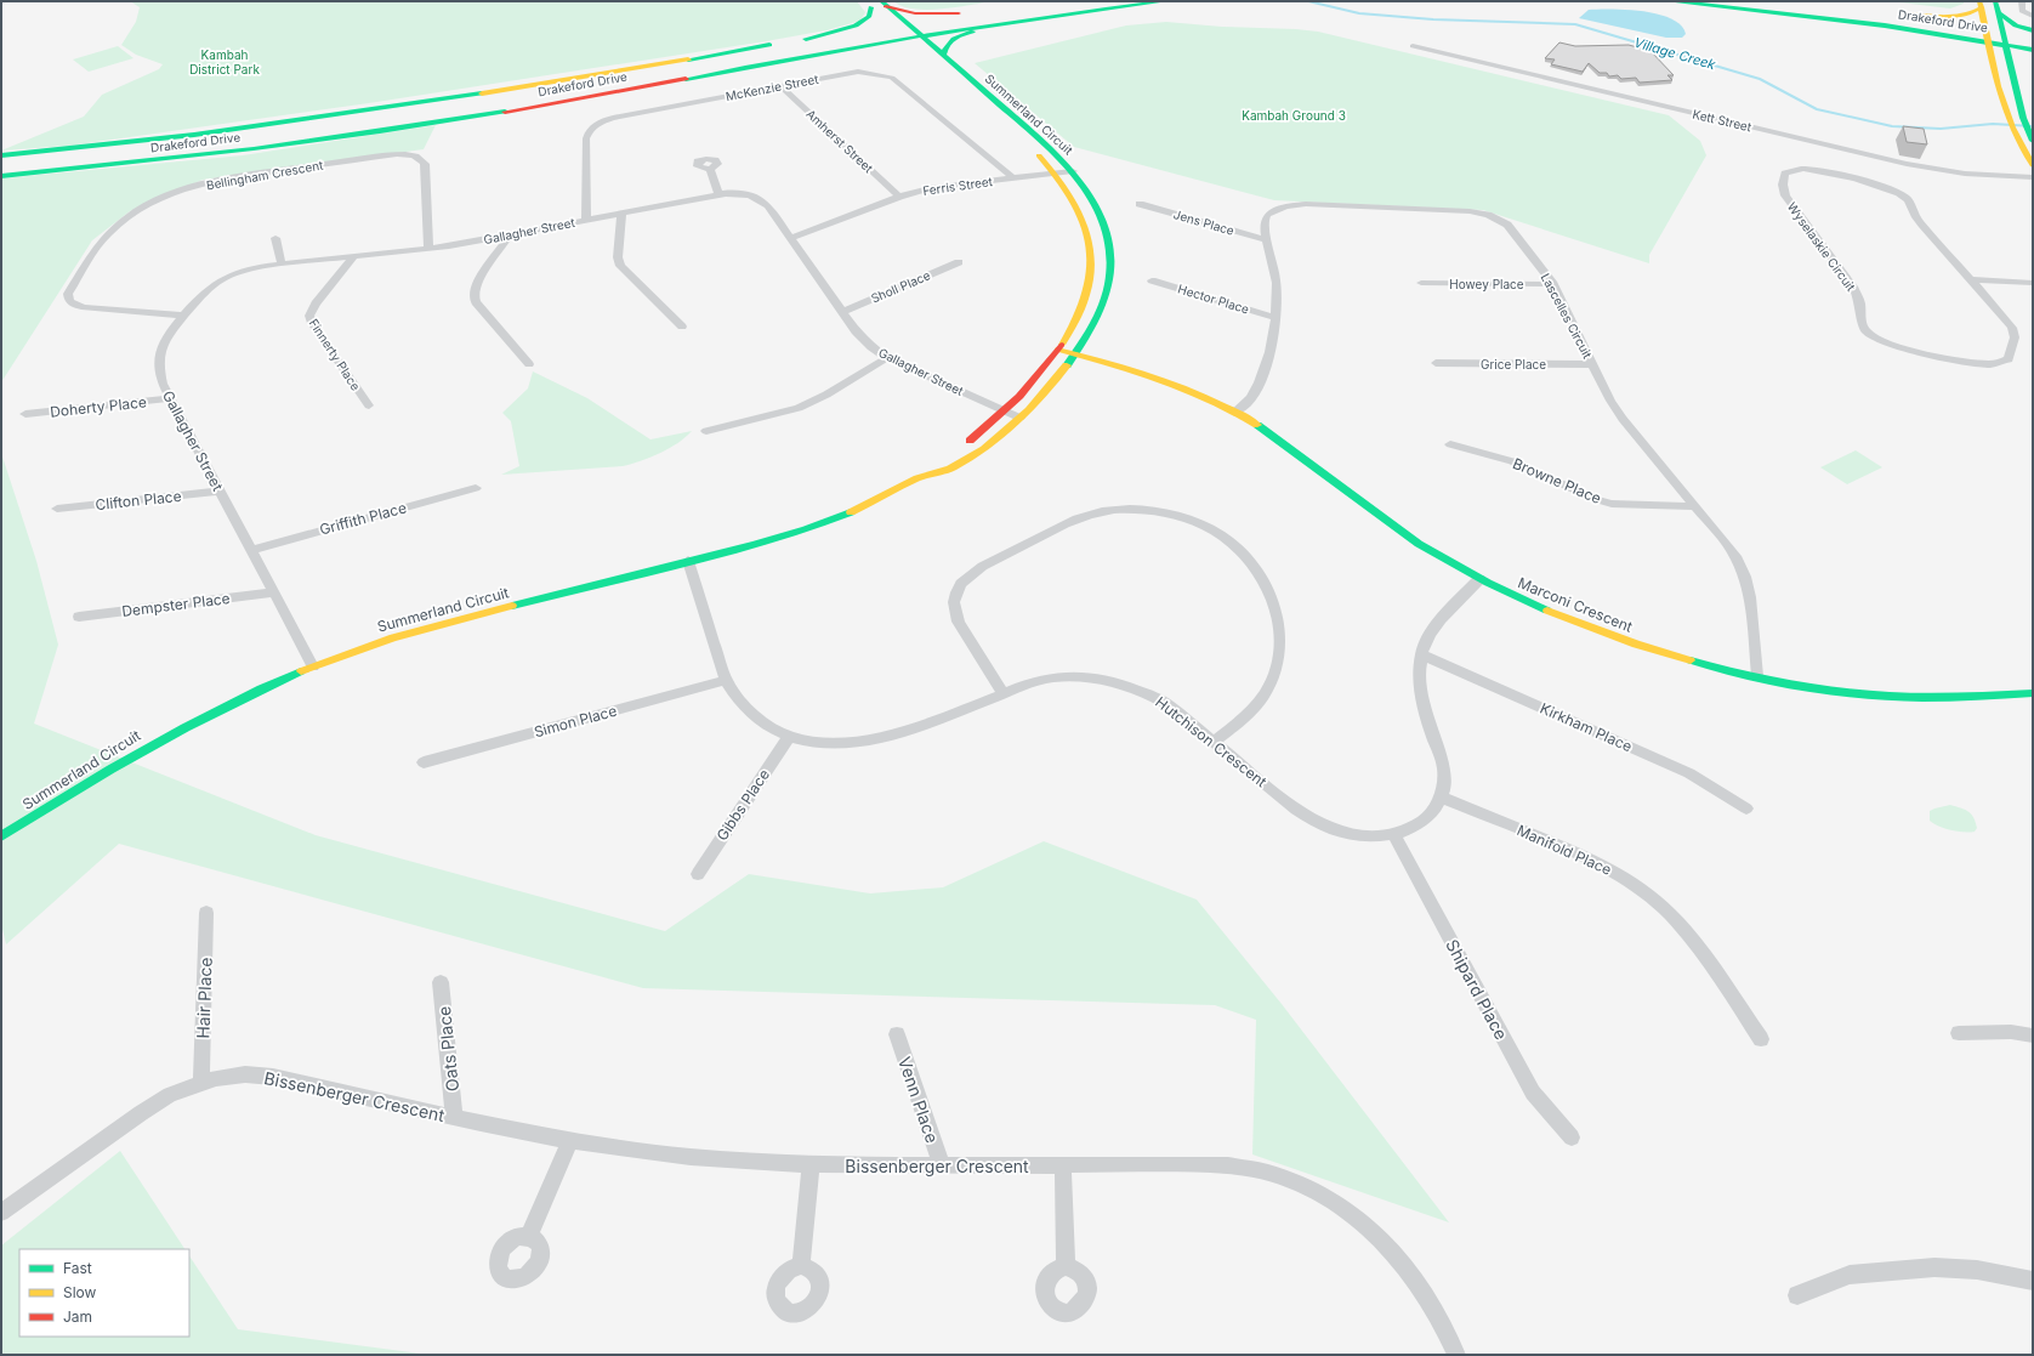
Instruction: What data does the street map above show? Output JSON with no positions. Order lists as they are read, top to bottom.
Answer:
{
  "streets": {
    "main road": ["Drakeford Drive", "Summerland Circuit", "Marconi Crescent"],
    "street": [
      "McKenzie Street",
      "Kett Street",
      "Amherst Street",
      "Bellingham Crescent",
      "Ferris Street",
      "Jens Place",
      "Gallagher Street",
      "Wyselaskie Circuit",
      "Howey Place",
      "Sholl Place",
      "Hector Place",
      "Lascelles Circuit",
      "Finnerty Place",
      "Grice Place",
      "Doherty Place",
      "Browne Place",
      "Clifton Place",
      "Griffith Place",
      "Dempster Place",
      "Simon Place",
      "Kirkham Place",
      "Hutchison Crescent",
      "Gibbs Place",
      "Manifold Place",
      "Shipard Place",
      "Hair Place",
      "Oats Place",
      "Bissenberger Crescent",
      "Venn Place"
    ]
  },
  "crossings": [
    ["Drakeford Drive", "Summerland Circuit"],
    ["McKenzie Street", "Amherst Street"],
    ["McKenzie Street", "Ferris Street"],
    ["McKenzie Street", "Gallagher Street"],
    ["Summerland Circuit", "Ferris Street"],
    ["Summerland Circuit", "Gallagher Street"],
    ["Summerland Circuit", "Marconi Crescent"],
    ["Summerland Circuit", "Hutchison Crescent"],
    ["Amherst Street", "Ferris Street"],
    ["Bellingham Crescent", "Gallagher Street"],
    ["Ferris Street", "Gallagher Street"],
    ["Jens Place", "Lascelles Circuit"],
    ["Gallagher Street", "Sholl Place"],
    ["Gallagher Street", "Finnerty Place"],
    ["Gallagher Street", "Doherty Place"],
    ["Gallagher Street", "Clifton Place"],
    ["Gallagher Street", "Griffith Place"],
    ["Gallagher Street", "Dempster Place"],
    ["Howey Place", "Lascelles Circuit"],
    ["Hector Place", "Lascelles Circuit"],
    ["Lascelles Circuit", "Grice Place"],
    ["Lascelles Circuit", "Browne Place"],
    ["Lascelles Circuit", "Marconi Crescent"],
    ["Marconi Crescent", "Hutchison Crescent"],
    ["Simon Place", "Hutchison Crescent"],
    ["Kirkham Place", "Hutchison Crescent"],
    ["Hutchison Crescent", "Gibbs Place"],
    ["Hutchison Crescent", "Manifold Place"],
    ["Hutchison Crescent", "Shipard Place"],
    ["Hair Place", "Bissenberger Crescent"],
    ["Oats Place", "Bissenberger Crescent"],
    ["Bissenberger Crescent", "Venn Place"]
  ],
  "water": ["Village Creek"],
  "parks": ["Kambah District Park", "Kambah Ground 3"],
  "legend": ["Fast", "Slow", "Jam"]
}
